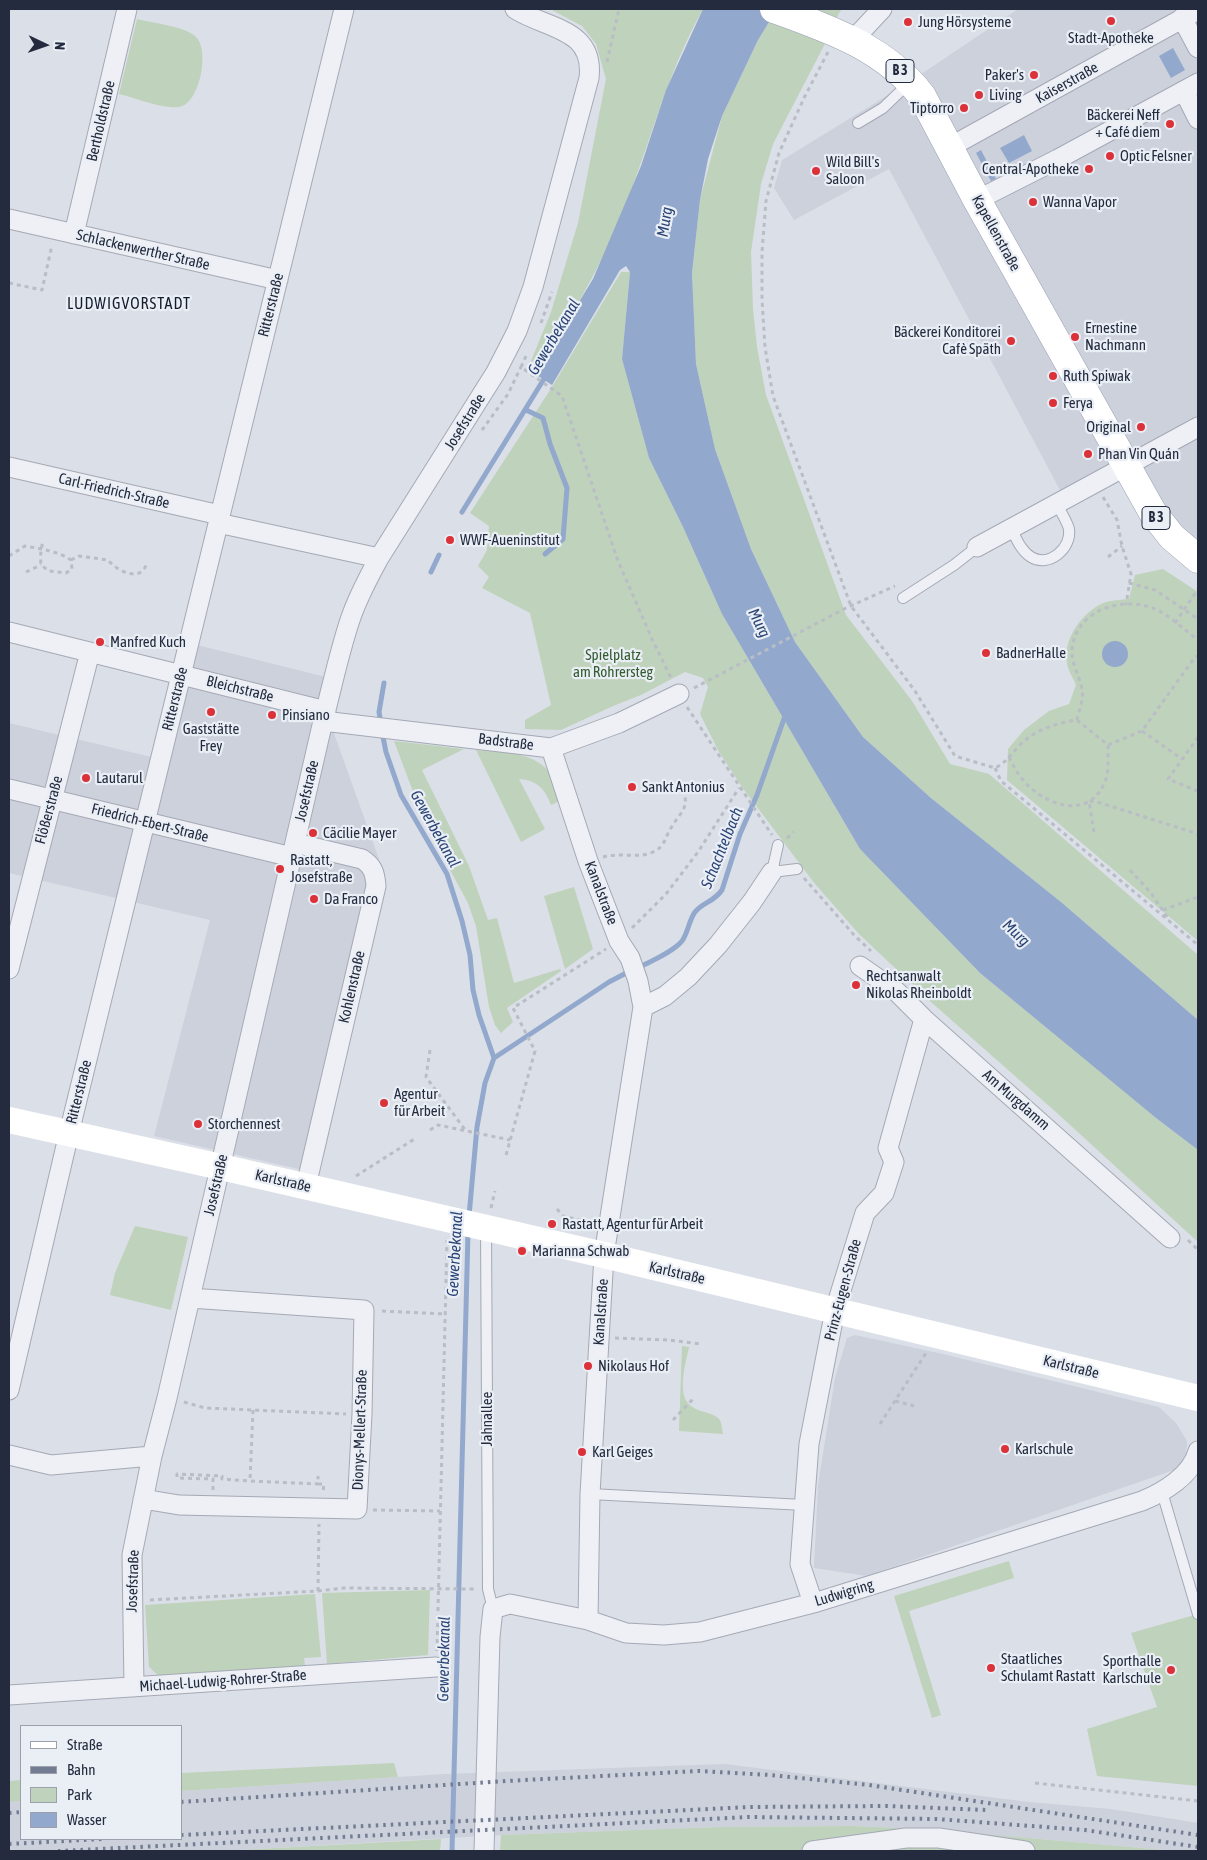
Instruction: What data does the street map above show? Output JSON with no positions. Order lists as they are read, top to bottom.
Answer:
{
  "streets": {
    "main road": ["B 3", "Kapellenstraße"],
    "street": [
      "Kaiserstraße",
      "Bertholdstraße",
      "Schlackenwerther Straße",
      "Ritterstraße",
      "Josefstraße",
      "Carl-Friedrich-Straße",
      "Bleichstraße",
      "Badstraße",
      "Flößerstraße",
      "Friedrich-Ebert-Straße",
      "Kanalstraße",
      "Kohlenstraße",
      "Am Murgdamm",
      "Karlstraße",
      "Prinz-Eugen-Straße",
      "Dionys-Mellert-Straße",
      "Ludwigring",
      "Michael-Ludwig-Rohrer-Straße"
    ],
    "lane": ["Jahnallee"]
  },
  "crossings": [
    ["B 3", "Kapellenstraße"],
    ["Kaiserstraße", "Kapellenstraße"],
    ["Bertholdstraße", "Schlackenwerther Straße"],
    ["Schlackenwerther Straße", "Ritterstraße"],
    ["Ritterstraße", "Carl-Friedrich-Straße"],
    ["Ritterstraße", "Bleichstraße"],
    ["Ritterstraße", "Friedrich-Ebert-Straße"],
    ["Ritterstraße", "Karlstraße"],
    ["Josefstraße", "Carl-Friedrich-Straße"],
    ["Josefstraße", "Bleichstraße"],
    ["Josefstraße", "Badstraße"],
    ["Josefstraße", "Friedrich-Ebert-Straße"],
    ["Josefstraße", "Kohlenstraße"],
    ["Josefstraße", "Karlstraße"],
    ["Josefstraße", "Dionys-Mellert-Straße"],
    ["Josefstraße", "Michael-Ludwig-Rohrer-Straße"],
    ["Bleichstraße", "Badstraße"],
    ["Bleichstraße", "Flößerstraße"],
    ["Badstraße", "Kanalstraße"],
    ["Flößerstraße", "Friedrich-Ebert-Straße"],
    ["Friedrich-Ebert-Straße", "Kohlenstraße"],
    ["Kanalstraße", "Karlstraße"],
    ["Kanalstraße", "Ludwigring"],
    ["Kohlenstraße", "Karlstraße"],
    ["Am Murgdamm", "Prinz-Eugen-Straße"],
    ["Karlstraße", "Prinz-Eugen-Straße"],
    ["Karlstraße", "Jahnallee"],
    ["Prinz-Eugen-Straße", "Ludwigring"],
    ["Jahnallee", "Ludwigring"]
  ],
  "districts": ["LUDWIGVORSTADT"],
  "water": ["Murg", "Gewerbekanal", "Schachtelbach"],
  "parks": ["Spielplatz am Rohrersteg"],
  "places": [
    "Stadt-Apotheke",
    "Jung Hörsysteme",
    "Paker's",
    "Living",
    "Tiptorro",
    "Bäckerei Neff + Café diem",
    "Optic Felsner",
    "Central-Apotheke",
    "Wild Bill's Saloon",
    "Wanna Vapor",
    "Ernestine Nachmann",
    "Bäckerei Konditorei Cafè Späth",
    "Ruth Spiwak",
    "Ferya",
    "Original",
    "Phan Vin Quán",
    "WWF-Aueninstitut",
    "Manfred Kuch",
    "BadnerHalle",
    "Gaststätte Frey",
    "Pinsiano",
    "Lautarul",
    "Sankt Antonius",
    "Cäcilie Mayer",
    "Rastatt, Josefstraße",
    "Da Franco",
    "Rechtsanwalt Nikolas Rheinboldt",
    "Agentur für Arbeit",
    "Storchennest",
    "Rastatt, Agentur für Arbeit",
    "Marianna Schwab",
    "Nikolaus Hof",
    "Karlschule",
    "Karl Geiges",
    "Staatliches Schulamt Rastatt",
    "Sporthalle Karlschule"
  ],
  "legend": [
    "Straße",
    "Bahn",
    "Park",
    "Wasser"
  ],
  "north": "right"
}
